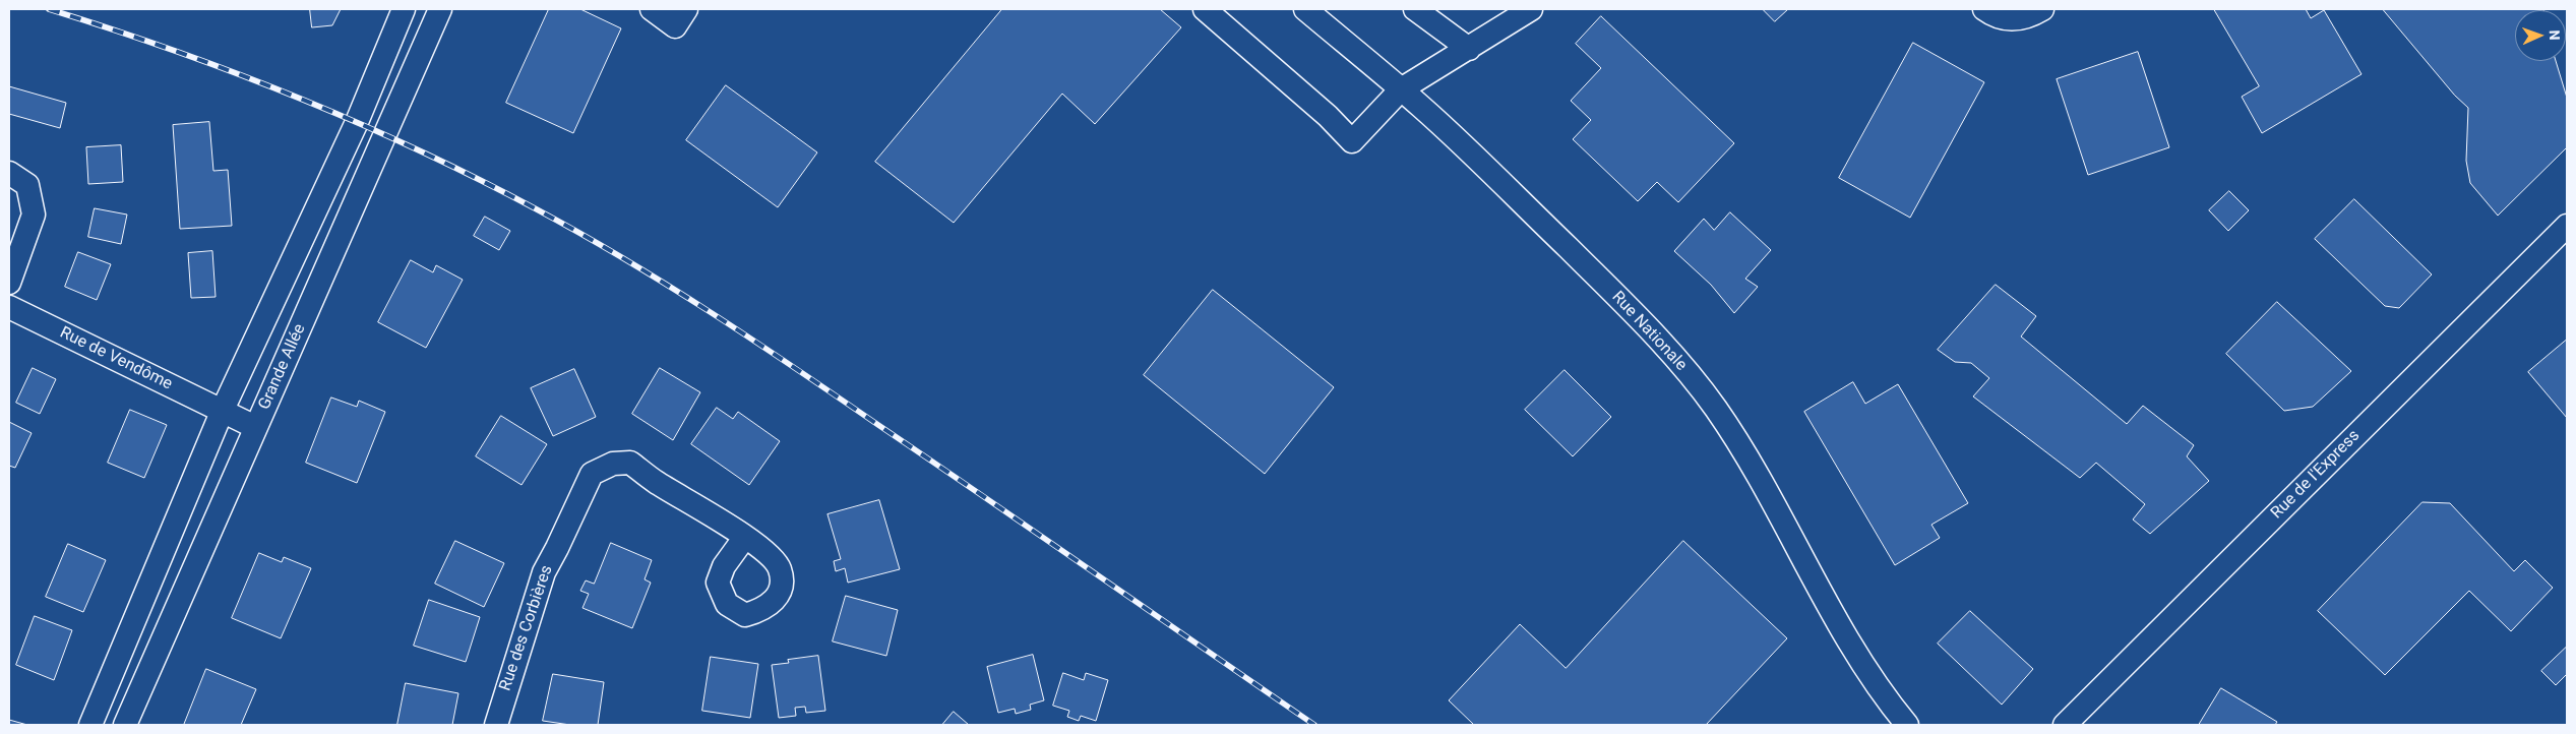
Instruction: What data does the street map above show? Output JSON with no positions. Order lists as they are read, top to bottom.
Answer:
{
  "streets": {
    "street": [
      "Rue Nationale",
      "Rue de Vendôme",
      "Grande Allée",
      "Rue de l'Express",
      "Rue des Corbières"
    ]
  },
  "crossings": [
    ["Rue de Vendôme", "Grande Allée"]
  ],
  "north": "right"
}
